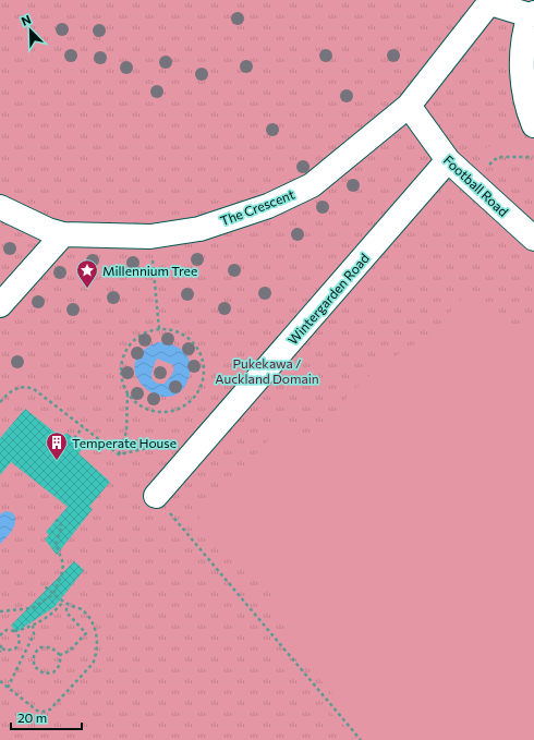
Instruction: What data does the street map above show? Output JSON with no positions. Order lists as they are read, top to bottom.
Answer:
{
  "streets": {
    "street": ["Football Road", "The Crescent", "Wintergarden Road"]
  },
  "crossings": [
    ["Football Road", "The Crescent"],
    ["Football Road", "Wintergarden Road"]
  ],
  "parks": ["Pukekawa / Auckland Domain"],
  "places": {
    "place": ["Millennium Tree"],
    "building": ["Temperate House"]
  },
  "scale_bar": "20 m",
  "north": "top left"
}
